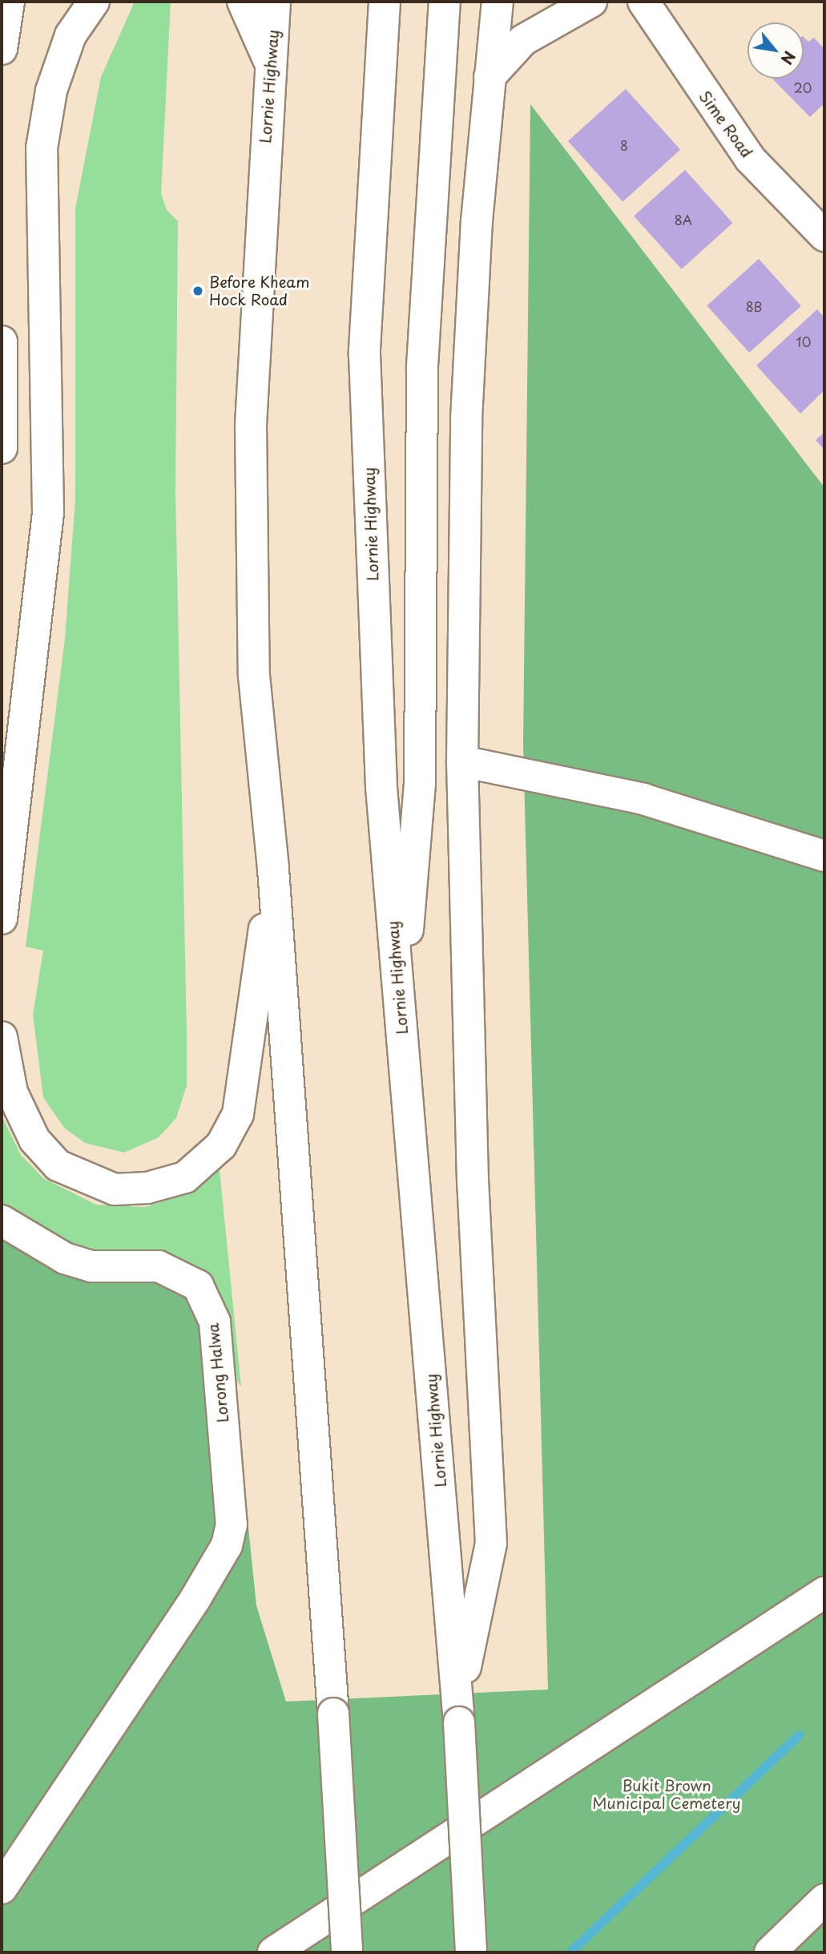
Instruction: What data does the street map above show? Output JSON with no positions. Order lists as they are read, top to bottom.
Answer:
{
  "streets": {
    "main road": ["Lornie Highway", "Sime Road", "Lorong Halwa"]
  },
  "parks": ["Bukit Brown Municipal Cemetery"],
  "places": ["Before Kheam Hock Road"],
  "house_numbers": [
    "20",
    "8",
    "8A",
    "8B",
    "10"
  ],
  "north": "bottom right"
}
